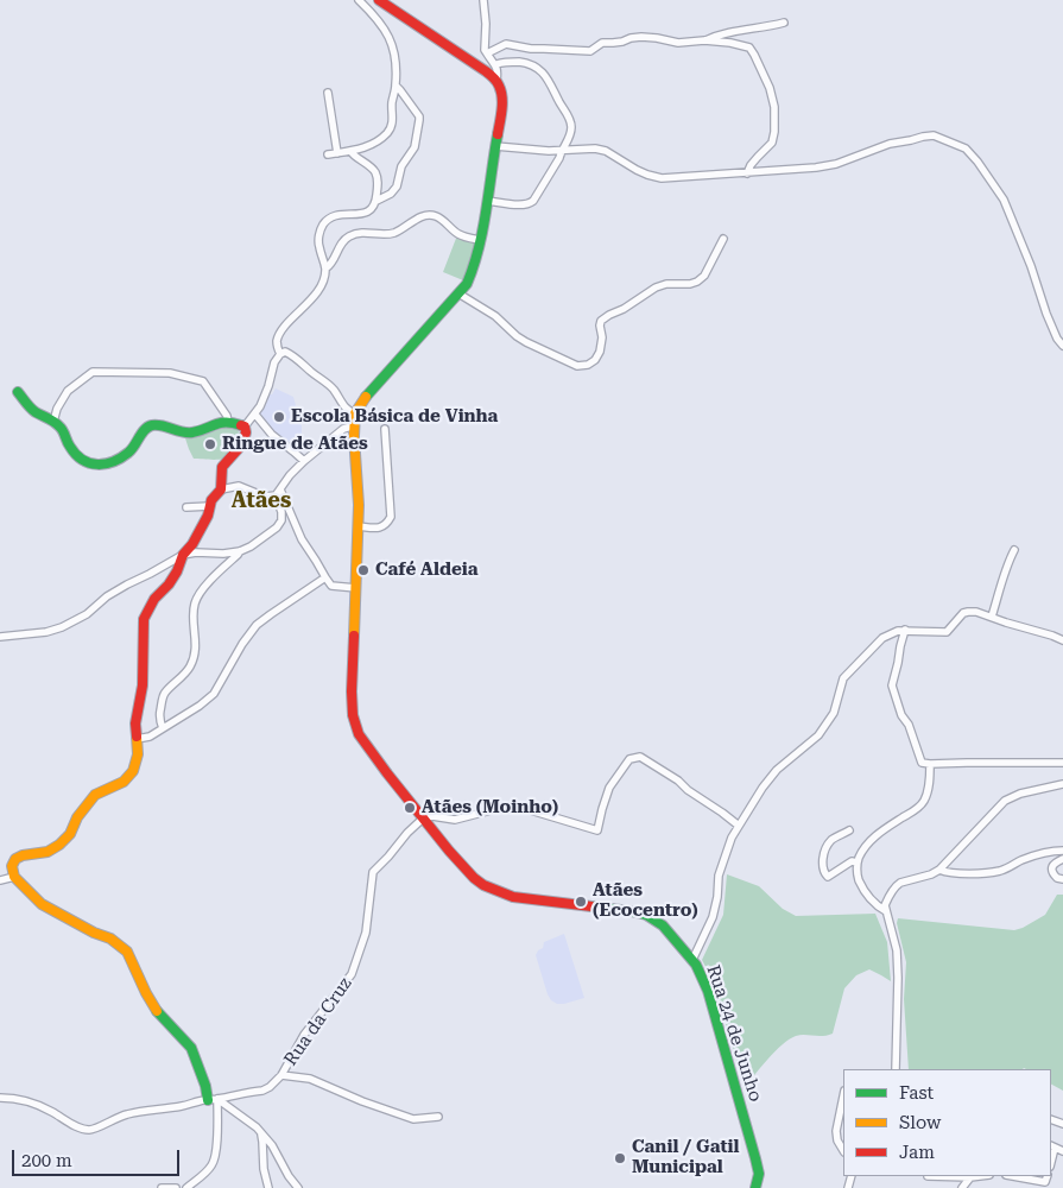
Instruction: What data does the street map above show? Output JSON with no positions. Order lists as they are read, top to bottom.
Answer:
{
  "streets": {
    "main road": ["Rua 24 de Junho"],
    "street": ["Rua da Cruz"]
  },
  "crossings": [
    ["Rua da Cruz", "Rua 24 de Junho"]
  ],
  "districts": ["Atães"],
  "places": [
    "Escola Básica de Vinha",
    "Ringue de Atães",
    "Café Aldeia",
    "Atães (Moinho)",
    "Atães (Ecocentro)",
    "Canil / Gatil Municipal"
  ],
  "legend": ["Fast", "Slow", "Jam"],
  "scale_bar": "200 m"
}
